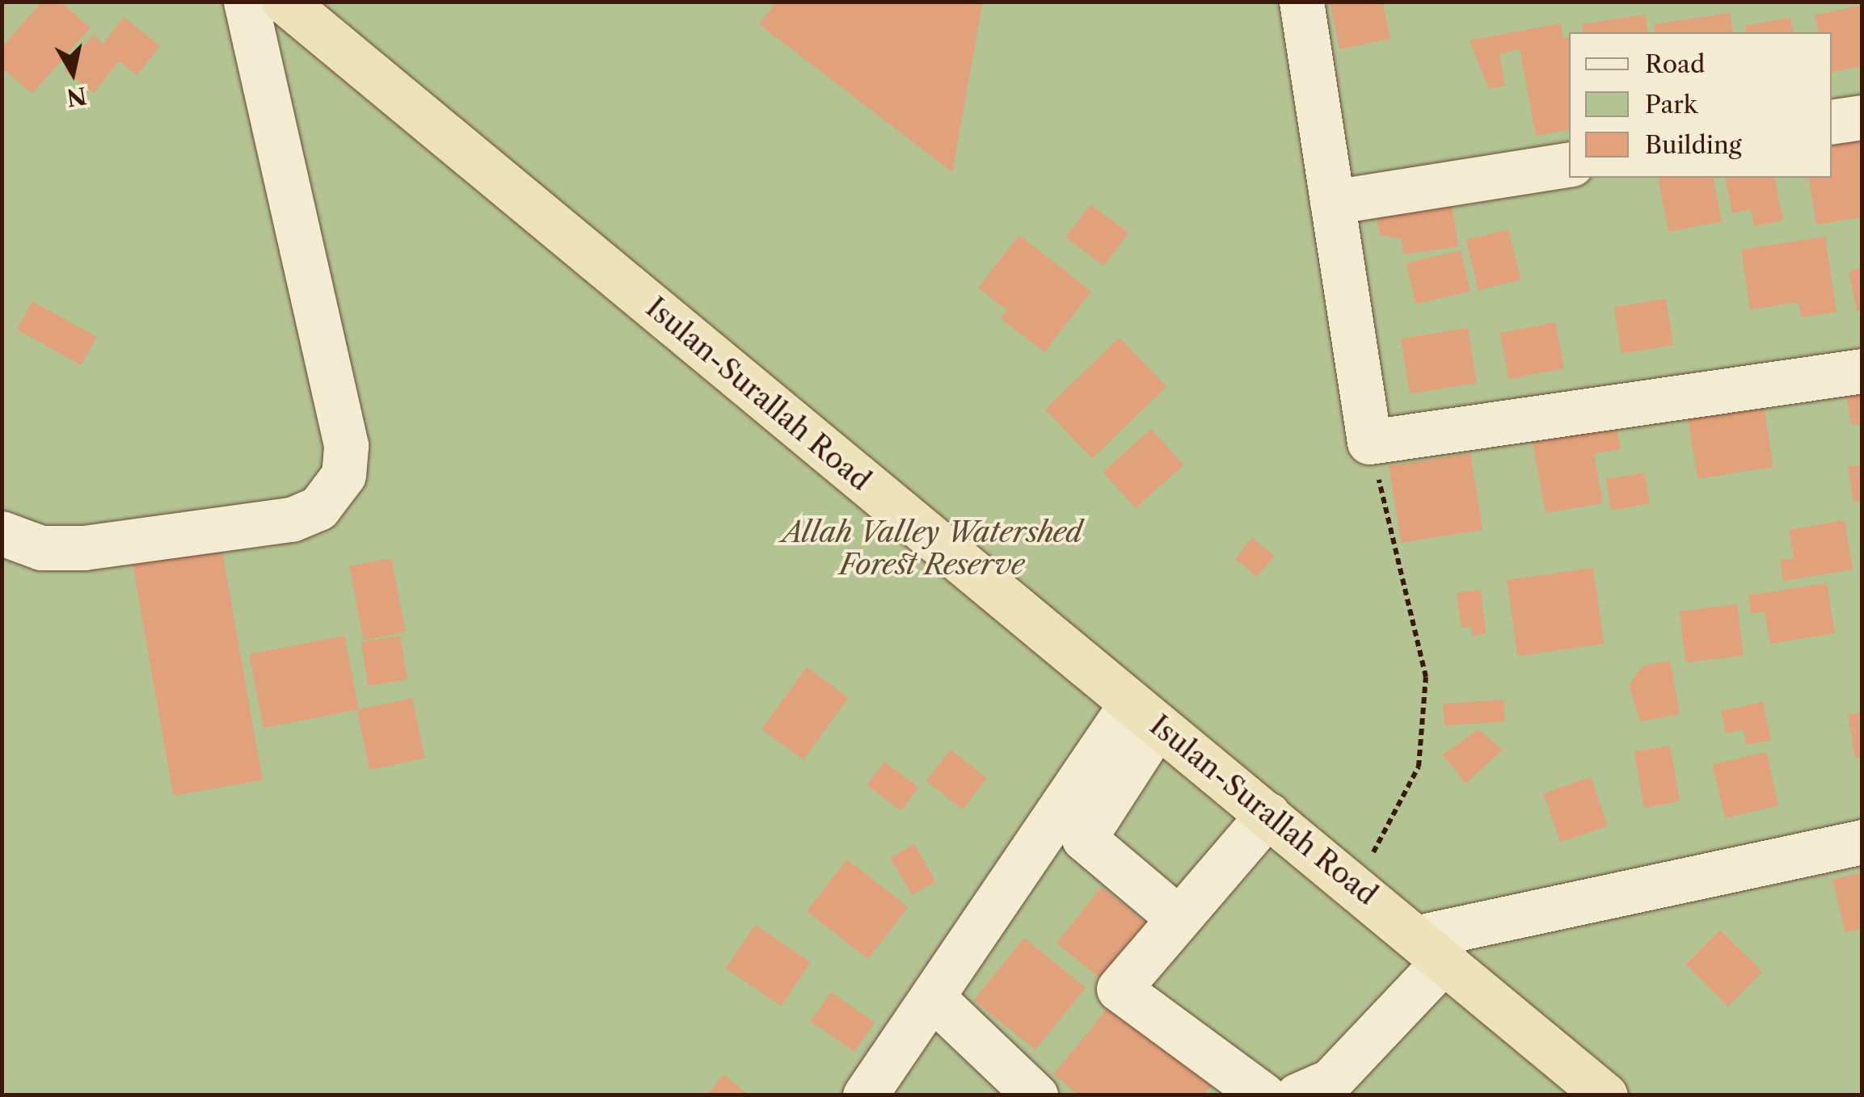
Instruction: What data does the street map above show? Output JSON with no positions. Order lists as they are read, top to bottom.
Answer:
{
  "streets": {
    "highway": ["Isulan-Surallah Road"]
  },
  "parks": ["Allah Valley Watershed Forest Reserve"],
  "legend": ["Road", "Park", "Building"],
  "north": "bottom"
}
